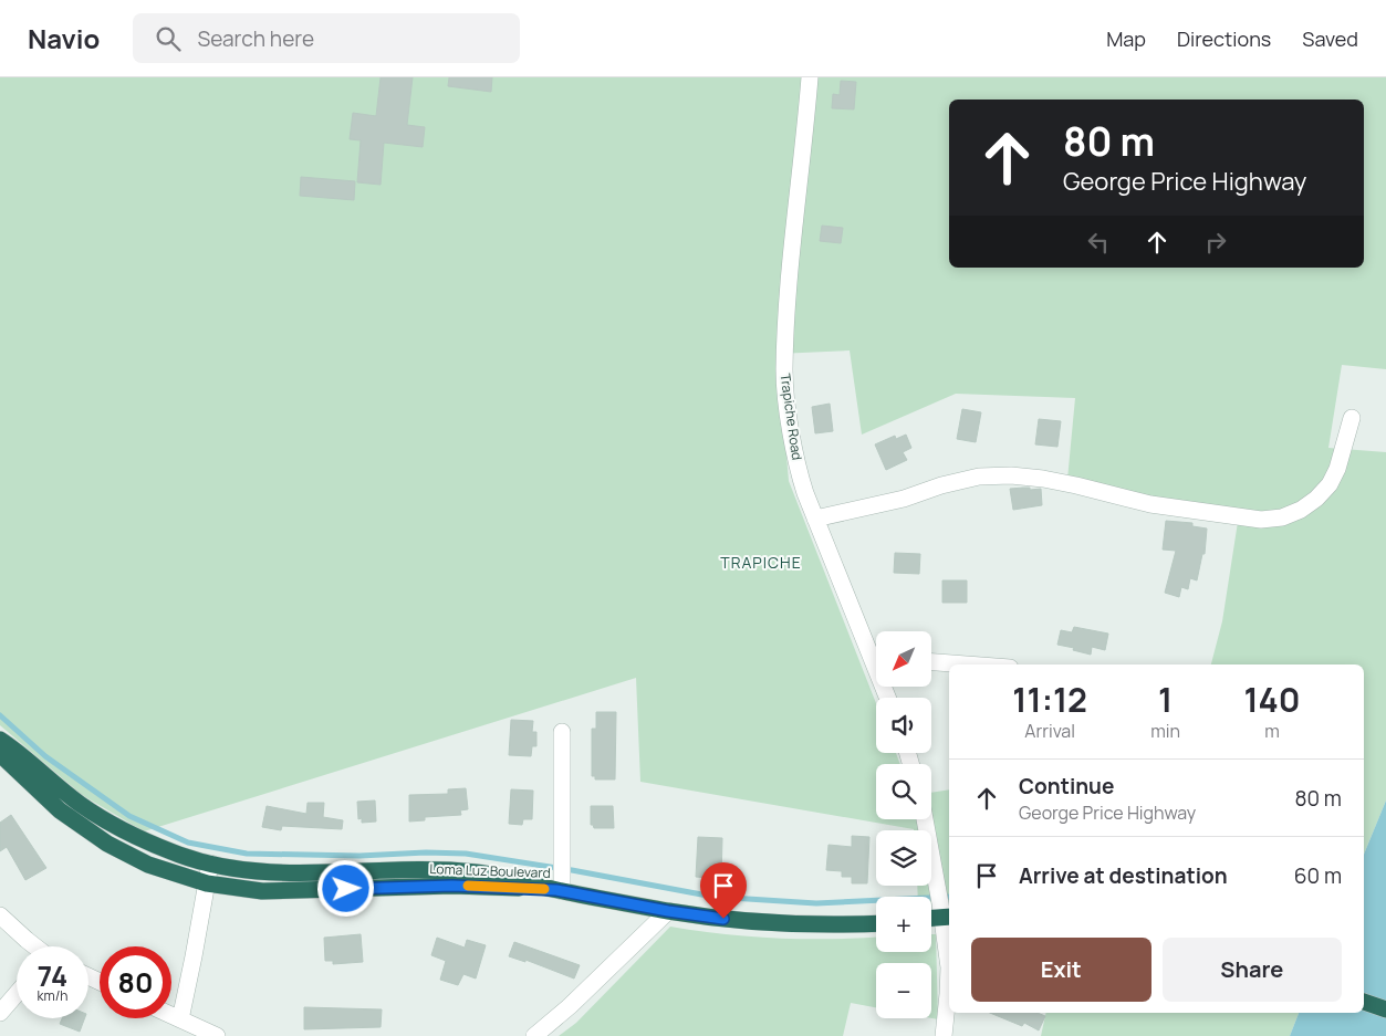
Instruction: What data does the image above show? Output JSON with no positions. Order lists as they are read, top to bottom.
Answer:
{
  "streets": {
    "highway": ["Loma Luz Boulevard"],
    "street": ["Trapiche Road"]
  },
  "districts": ["TRAPICHE"],
  "north": "bottom left",
  "page": {
    "header": "Navio",
    "search": "Search here",
    "nav": ["Map", "Directions", "Saved"],
    "turn": ["80 m", "George Price Highway"],
    "map_buttons": ["+", "−"],
    "eta": [
      "11:12",
      "Arrival",
      "1",
      "min",
      "140",
      "m"
    ],
    "list": [
      {
        "name": "Continue",
        "note": "George Price Highway",
        "value": "80 m"
      },
      {
        "name": "Arrive at destination",
        "value": "60 m"
      }
    ],
    "buttons": ["Exit", "Share"],
    "speed": "74 km/h",
    "limit": "80"
  }
}
